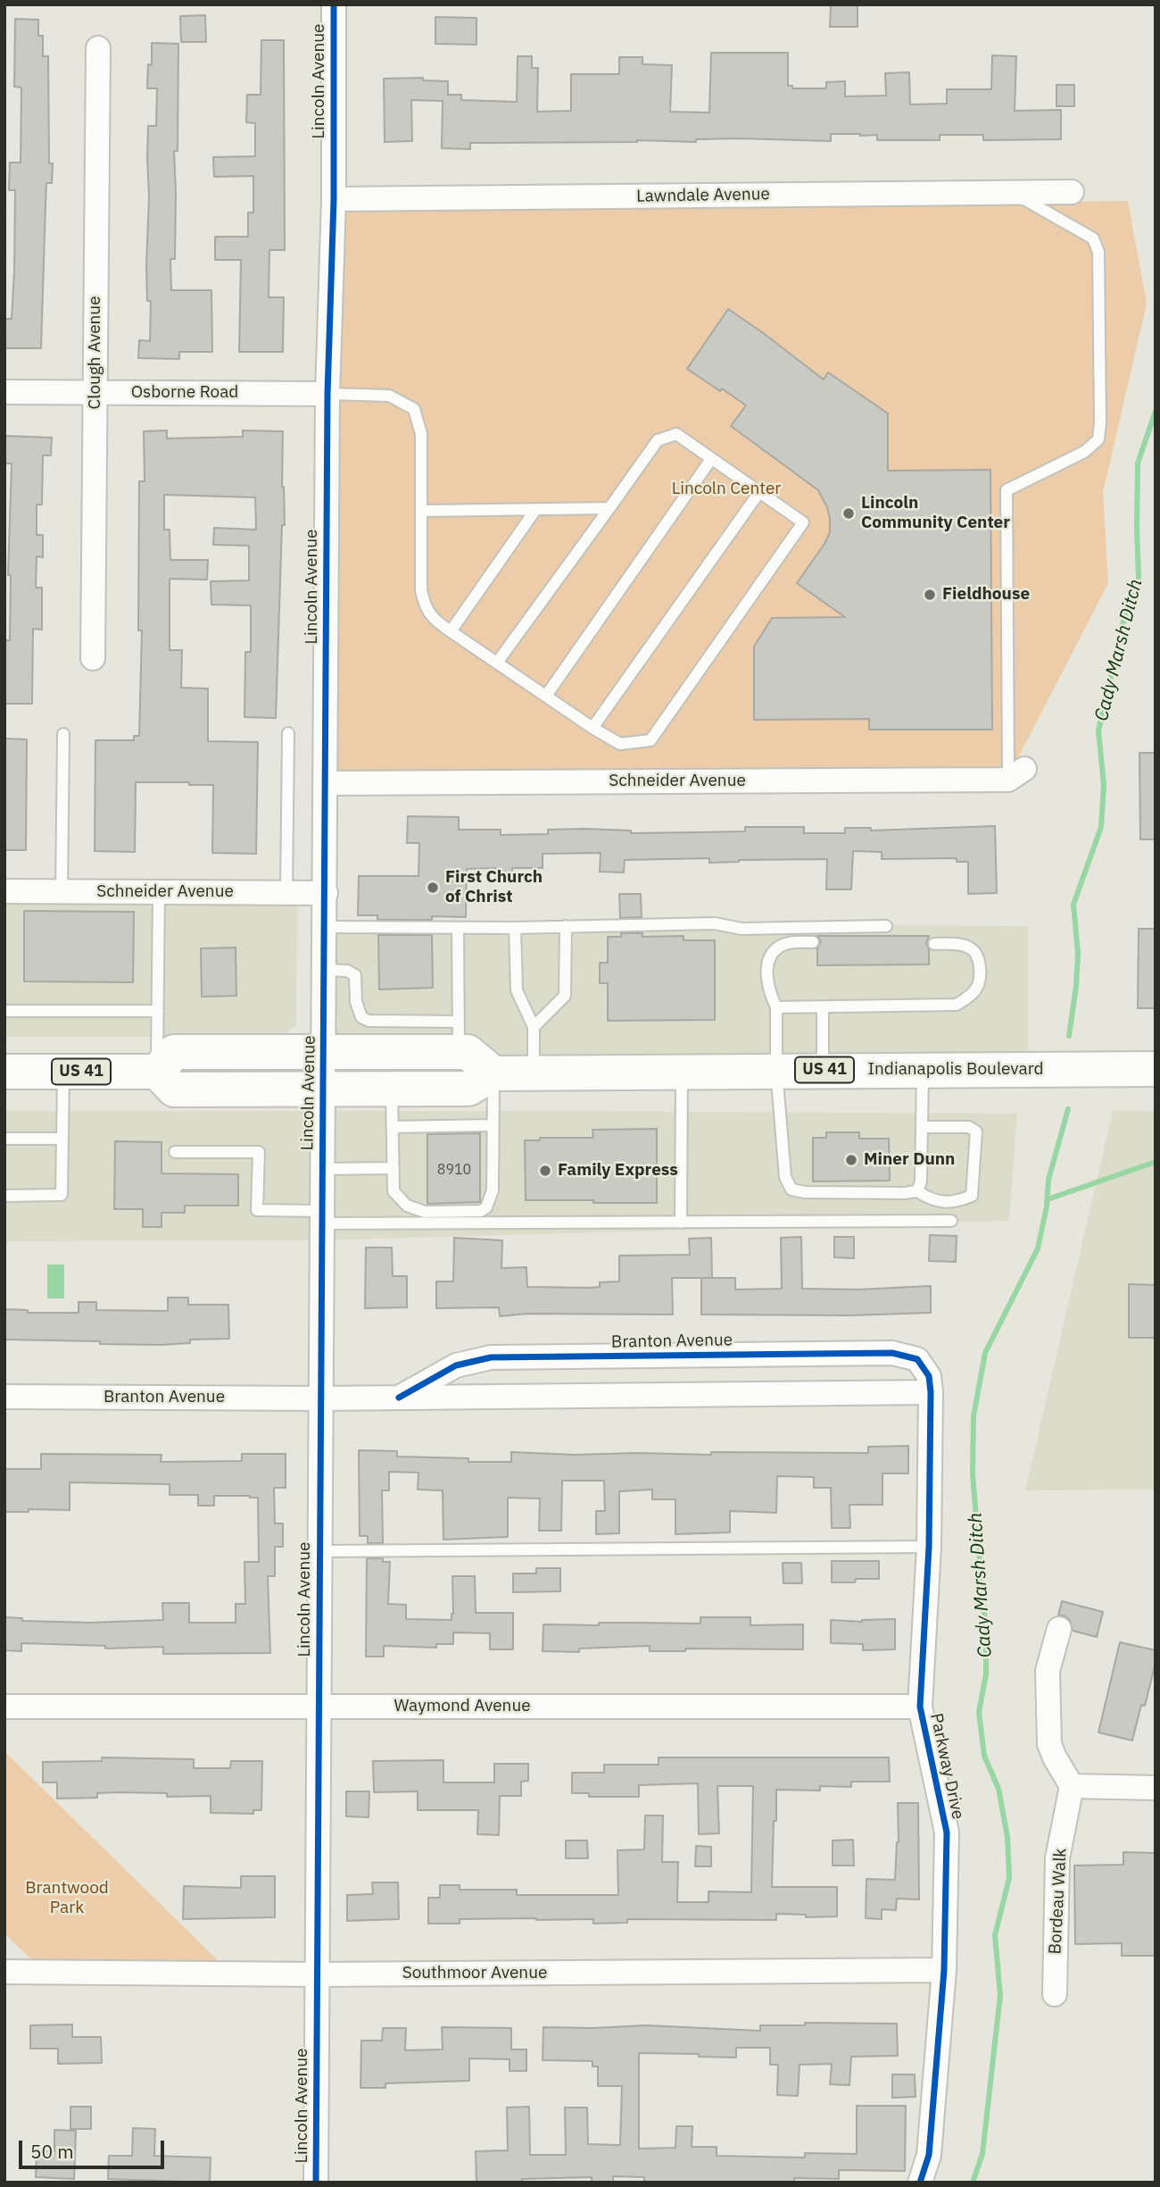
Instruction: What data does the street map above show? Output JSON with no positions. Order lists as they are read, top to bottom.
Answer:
{
  "streets": {
    "highway": ["US 41", "Indianapolis Boulevard"],
    "street": [
      "Lincoln Avenue",
      "Lawndale Avenue",
      "Clough Avenue",
      "Osborne Road",
      "Schneider Avenue",
      "Branton Avenue",
      "Waymond Avenue",
      "Parkway Drive",
      "Bordeau Walk",
      "Southmoor Avenue"
    ]
  },
  "crossings": [
    ["Lincoln Avenue", "Lawndale Avenue"],
    ["Lincoln Avenue", "Osborne Road"],
    ["Lincoln Avenue", "Schneider Avenue"],
    ["Lincoln Avenue", "Indianapolis Boulevard"],
    ["Lincoln Avenue", "Branton Avenue"],
    ["Lincoln Avenue", "Waymond Avenue"],
    ["Lincoln Avenue", "Southmoor Avenue"],
    ["Clough Avenue", "Osborne Road"],
    ["US 41", "Indianapolis Boulevard"],
    ["Branton Avenue", "Parkway Drive"],
    ["Waymond Avenue", "Parkway Drive"],
    ["Parkway Drive", "Southmoor Avenue"]
  ],
  "water": ["Cady Marsh Ditch"],
  "parks": ["Lincoln Center", "Brantwood Park"],
  "places": [
    "Lincoln Community Center",
    "Fieldhouse",
    "First Church of Christ",
    "Miner Dunn",
    "Family Express"
  ],
  "house_numbers": ["8910"],
  "scale_bar": "50 m"
}
